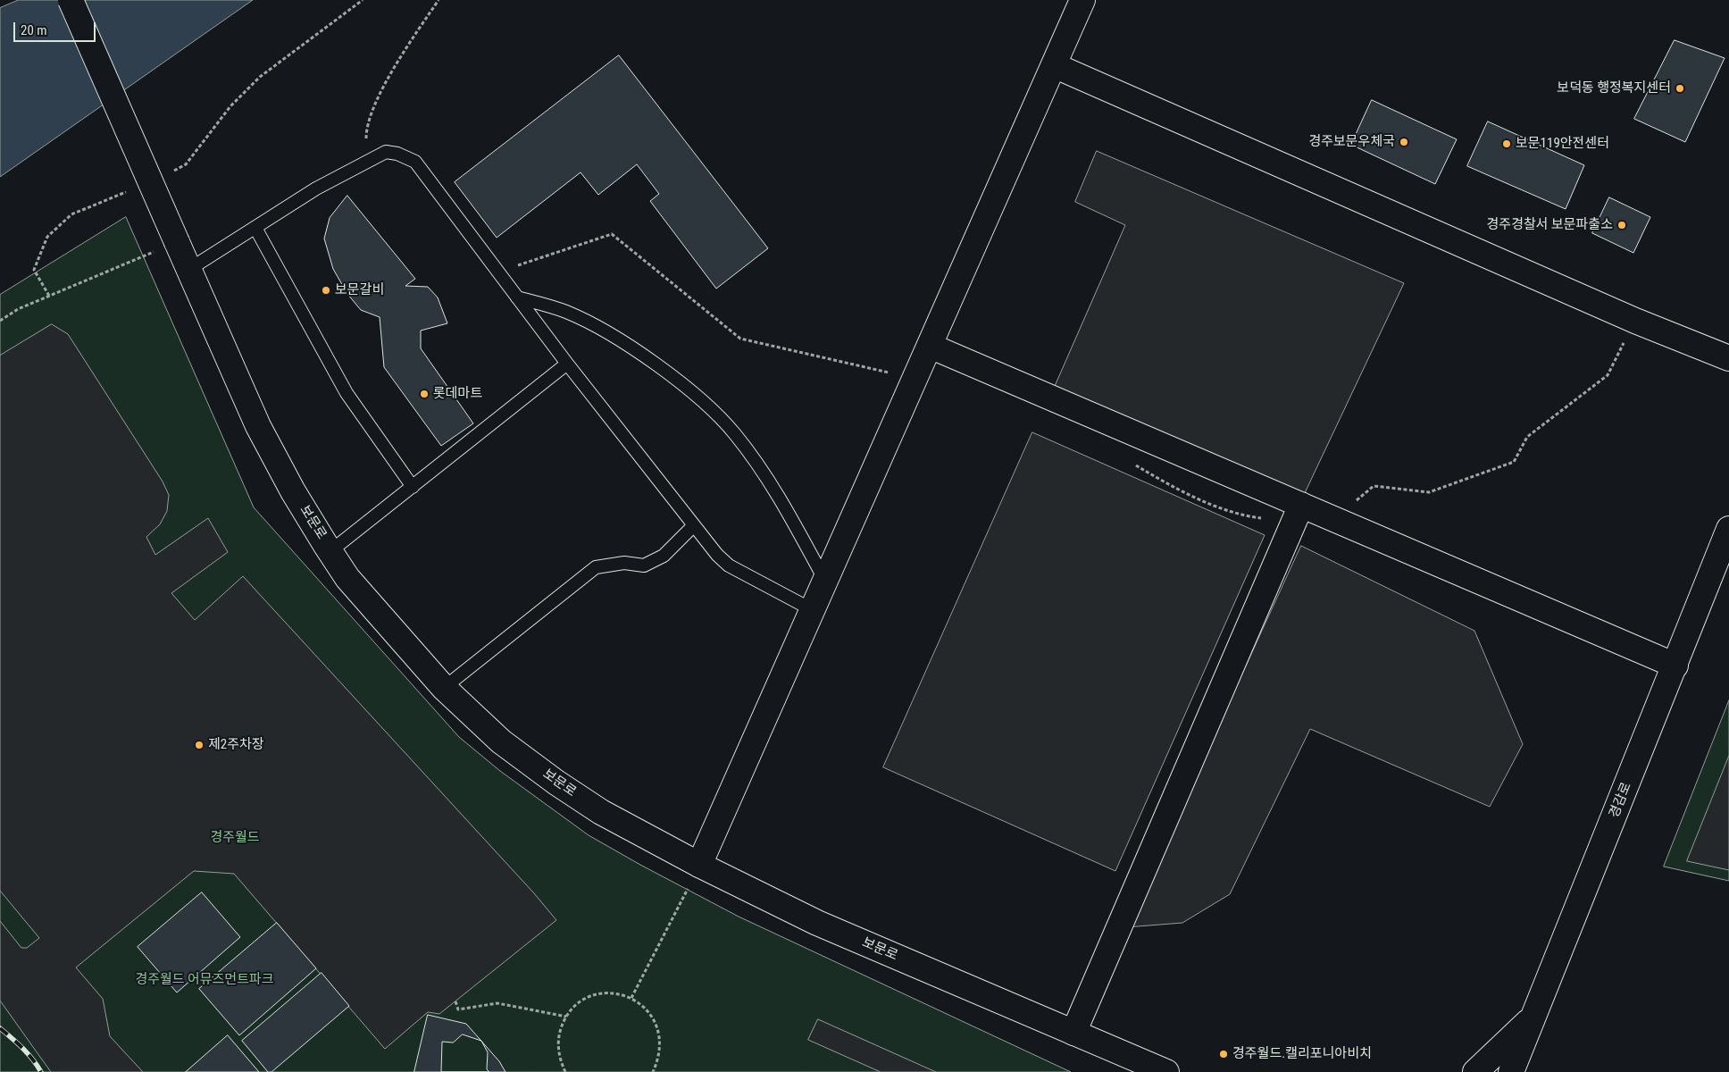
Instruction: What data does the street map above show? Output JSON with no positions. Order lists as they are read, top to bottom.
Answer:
{
  "streets": {
    "street": ["보문로", "경감로"]
  },
  "parks": ["경주월드", "경주월드 어뮤즈먼트파크"],
  "places": [
    "보덕동 행정복지센터",
    "경주보문우체국",
    "보문119안전센터",
    "경주경찰서 보문파출소",
    "보문갈비",
    "롯데마트",
    "제2주차장",
    "경주월드.캘리포니아비치"
  ],
  "scale_bar": "20 m"
}
